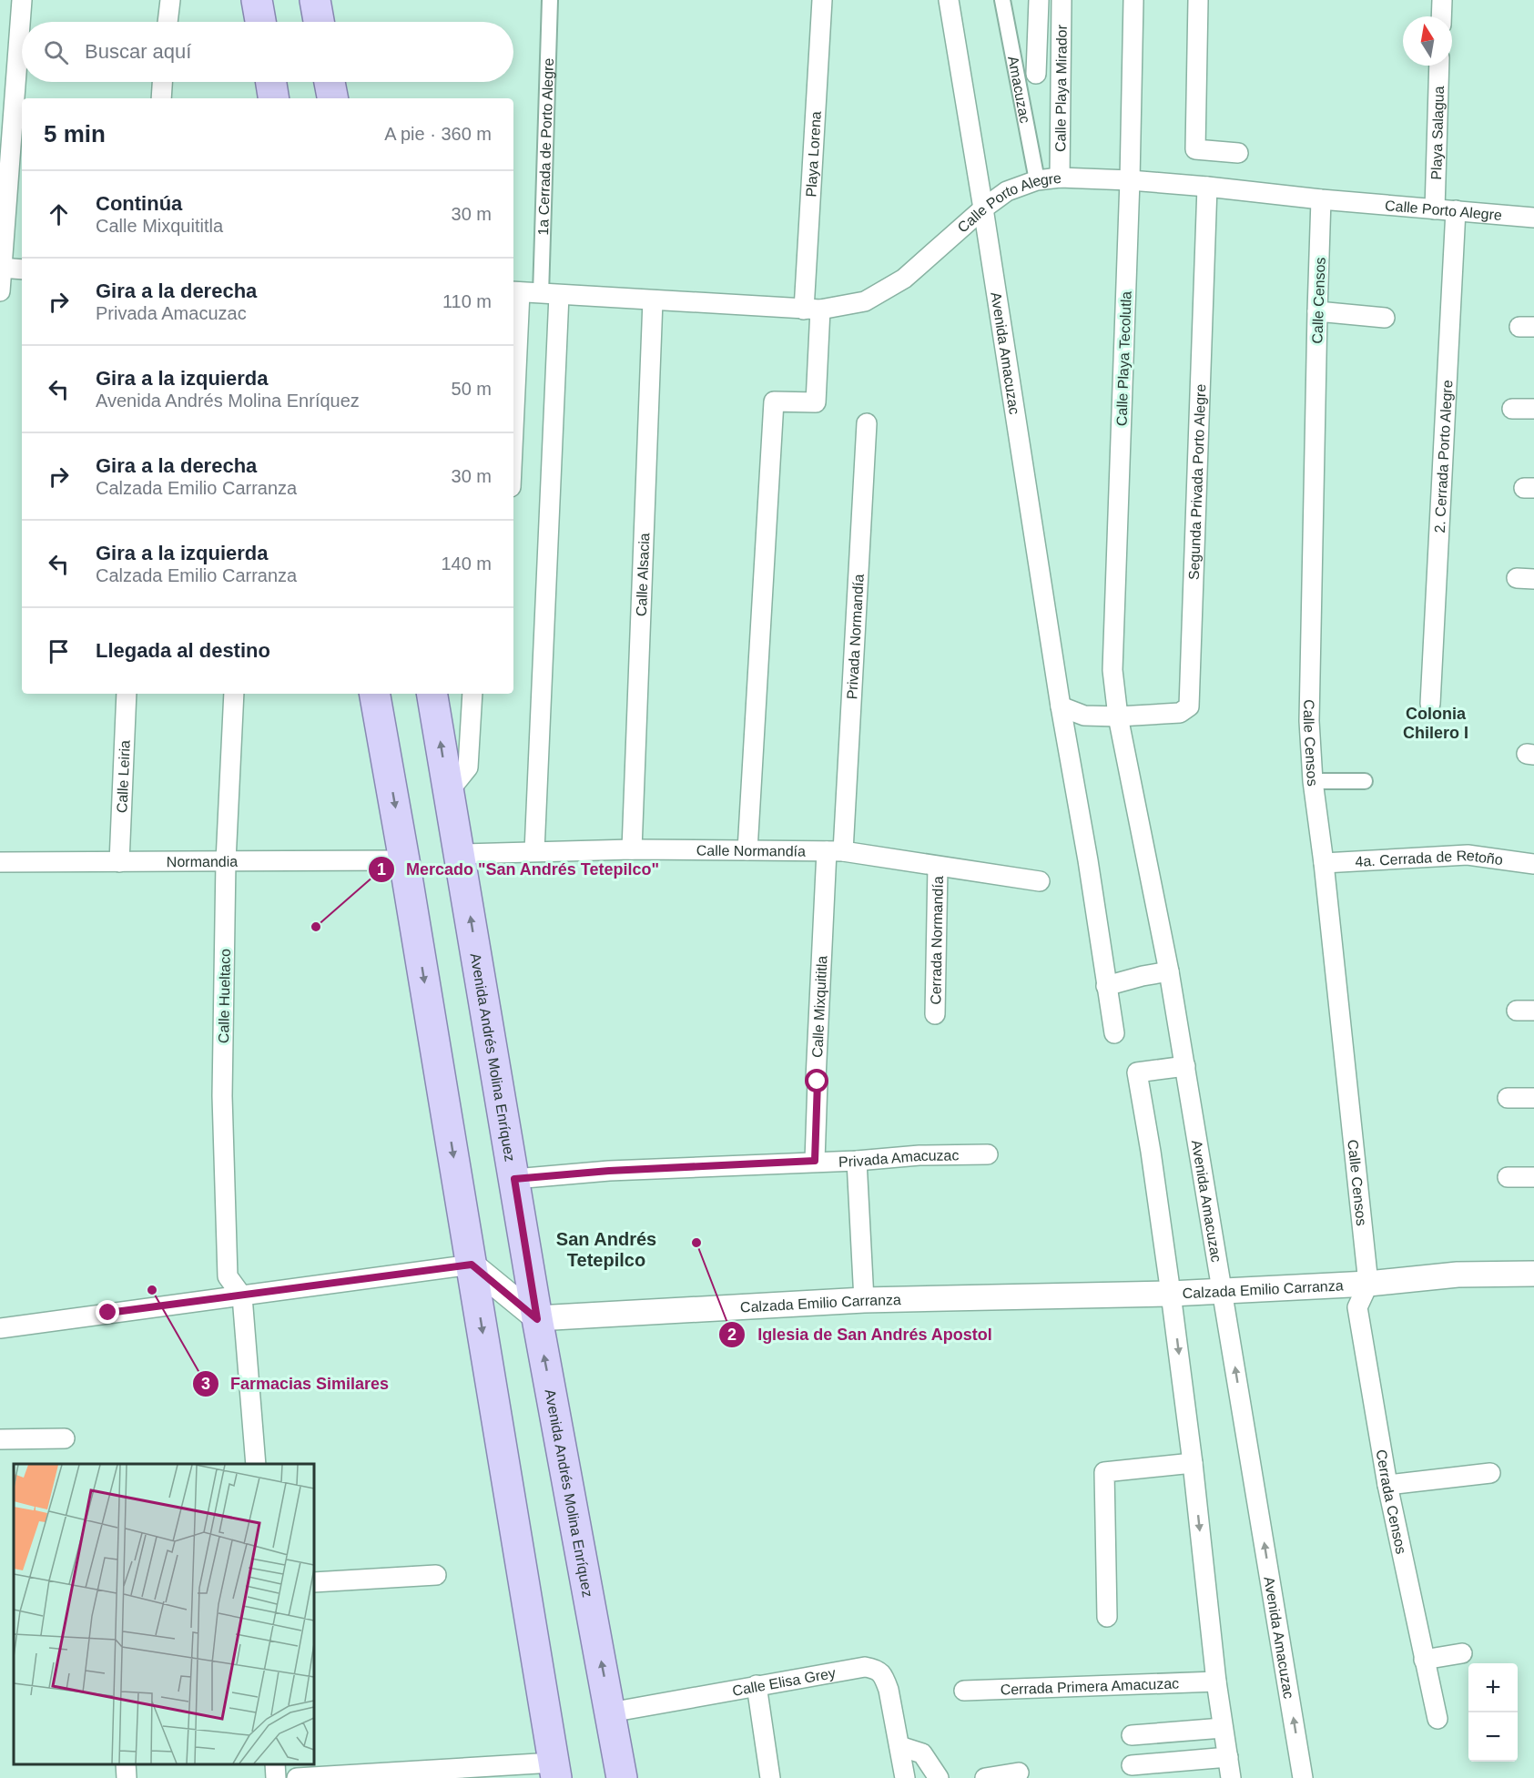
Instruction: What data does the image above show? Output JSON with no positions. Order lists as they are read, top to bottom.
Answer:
{
  "streets": {
    "main road": ["Avenida Andrés Molina Enríquez"],
    "street": [
      "Calle Playa Mirador",
      "Amacuzac",
      "Playa Salagua",
      "1a Cerrada de Porto Alegre",
      "Playa Lorena",
      "Calle Porto Alegre",
      "Calle Censos",
      "Avenida Amacuzac",
      "Calle Playa Tecolutla",
      "2. Cerrada Porto Alegre",
      "Segunda Privada Porto Alegre",
      "Calle Alsacia",
      "Privada Normandía",
      "Calle Leiria",
      "Calle Normandía",
      "4a. Cerrada de Retoño",
      "Normandia",
      "Cerrada Normandía",
      "Calle Hueltaco",
      "Calle Mixquititla",
      "Privada Amacuzac",
      "Calzada Emilio Carranza",
      "Cerrada Censos",
      "Calle Elisa Grey",
      "Cerrada Primera Amacuzac"
    ]
  },
  "crossings": [
    ["Calle Playa Mirador", "Calle Porto Alegre"],
    ["Amacuzac", "Calle Porto Alegre"],
    ["Playa Salagua", "Calle Porto Alegre"],
    ["1a Cerrada de Porto Alegre", "Calle Porto Alegre"],
    ["Playa Lorena", "Calle Porto Alegre"],
    ["Playa Lorena", "Calle Normandía"],
    ["Calle Porto Alegre", "Calle Censos"],
    ["Calle Porto Alegre", "Avenida Amacuzac"],
    ["Calle Porto Alegre", "Calle Playa Tecolutla"],
    ["Calle Porto Alegre", "2. Cerrada Porto Alegre"],
    ["Calle Porto Alegre", "Segunda Privada Porto Alegre"],
    ["Calle Porto Alegre", "Calle Alsacia"],
    ["Calle Censos", "4a. Cerrada de Retoño"],
    ["Calle Censos", "Calzada Emilio Carranza"],
    ["Calle Censos", "Cerrada Censos"],
    ["Avenida Amacuzac", "Calle Playa Tecolutla"],
    ["Avenida Amacuzac", "Segunda Privada Porto Alegre"],
    ["Avenida Amacuzac", "Calzada Emilio Carranza"],
    ["Calle Playa Tecolutla", "Segunda Privada Porto Alegre"],
    ["Calle Alsacia", "Calle Normandía"],
    ["Privada Normandía", "Calle Normandía"],
    ["Privada Normandía", "Calle Mixquititla"],
    ["Calle Leiria", "Normandia"],
    ["Calle Normandía", "Cerrada Normandía"],
    ["Calle Normandía", "Calle Mixquititla"],
    ["Calle Normandía", "Avenida Andrés Molina Enríquez"],
    ["Normandia", "Calle Hueltaco"],
    ["Calle Mixquititla", "Privada Amacuzac"],
    ["Avenida Andrés Molina Enríquez", "Privada Amacuzac"],
    ["Avenida Andrés Molina Enríquez", "Calzada Emilio Carranza"],
    ["Avenida Andrés Molina Enríquez", "Calle Elisa Grey"],
    ["Calzada Emilio Carranza", "Cerrada Censos"]
  ],
  "districts": ["Colonia Chilero I", "San Andrés Tetepilco"],
  "places": ["Mercado \"San Andrés Tetepilco\"", "Iglesia de San Andrés Apostol", "Farmacias Similares"],
  "north": "top",
  "page": {
    "search": "Buscar aquí",
    "heading": ["5 min", "A pie · 360 m"],
    "list": [
      ["Continúa", "Calle Mixquititla", "30 m"],
      ["Gira a la derecha", "Privada Amacuzac", "110 m"],
      ["Gira a la izquierda", "Avenida Andrés Molina Enríquez", "50 m"],
      ["Gira a la derecha", "Calzada Emilio Carranza", "30 m"],
      ["Gira a la izquierda", "Calzada Emilio Carranza", "140 m"],
      "Llegada al destino"
    ],
    "map_buttons": ["+", "−"]
  }
}
